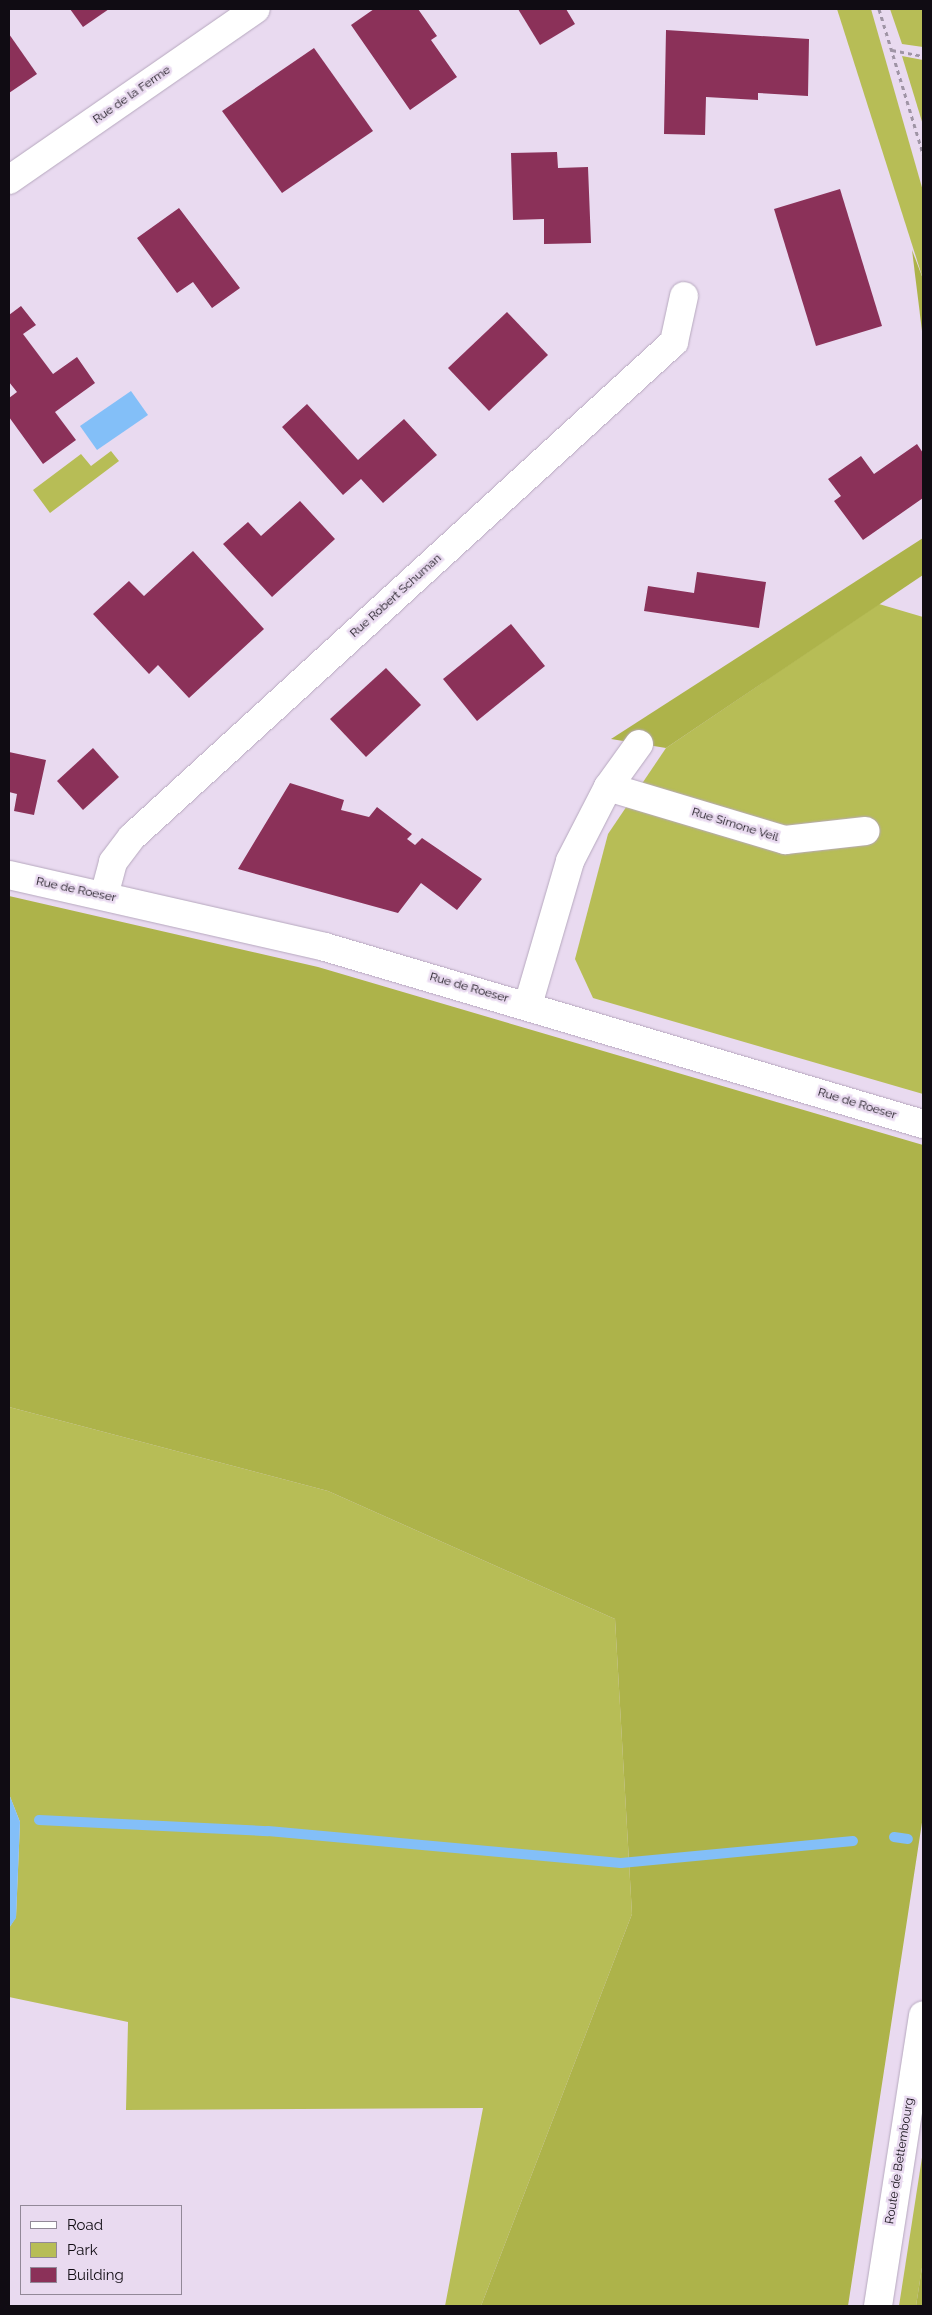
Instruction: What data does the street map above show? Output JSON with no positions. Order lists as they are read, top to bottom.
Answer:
{
  "streets": {
    "street": [
      "Rue de la Ferme",
      "Rue Robert Schuman",
      "Rue Simone Veil",
      "Rue de Roeser",
      "Route de Bettembourg"
    ]
  },
  "crossings": [
    ["Rue Robert Schuman", "Rue de Roeser"]
  ],
  "legend": ["Road", "Park", "Building"]
}
